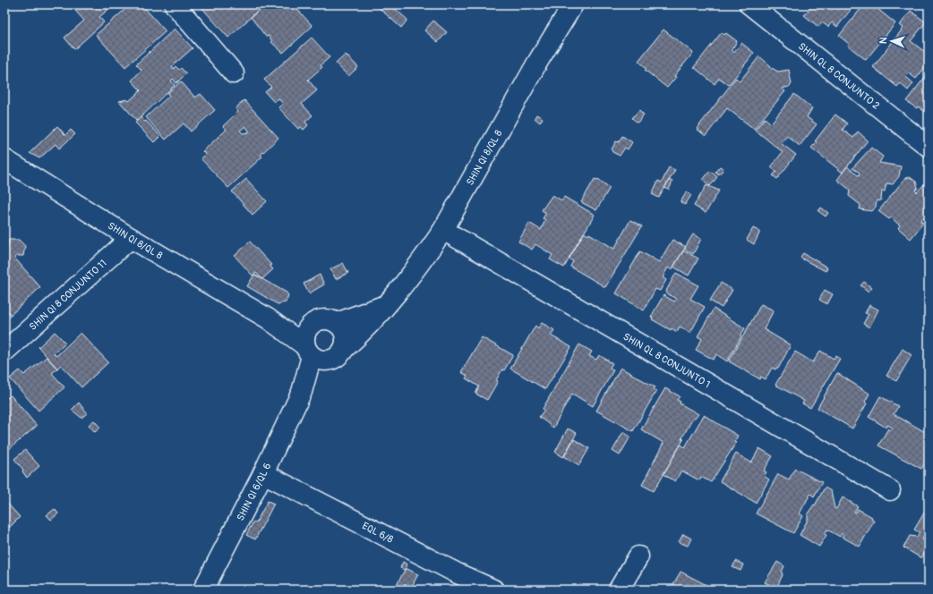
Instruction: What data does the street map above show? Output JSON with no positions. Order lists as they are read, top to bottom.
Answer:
{
  "streets": {
    "street": [
      "SHIN QL 8 CONJUNTO 2",
      "SHIN QI 8/QL 8",
      "SHIN QI 8 CONJUNTO 11",
      "SHIN QL 8 CONJUNTO 1",
      "SHIN QI 6/QL 6",
      "EQL 6/8"
    ]
  },
  "crossings": [
    ["SHIN QI 8/QL 8", "SHIN QI 8 CONJUNTO 11"],
    ["SHIN QI 8/QL 8", "SHIN QL 8 CONJUNTO 1"],
    ["SHIN QI 8/QL 8", "SHIN QI 6/QL 6"],
    ["SHIN QI 6/QL 6", "EQL 6/8"]
  ],
  "north": "left"
}
